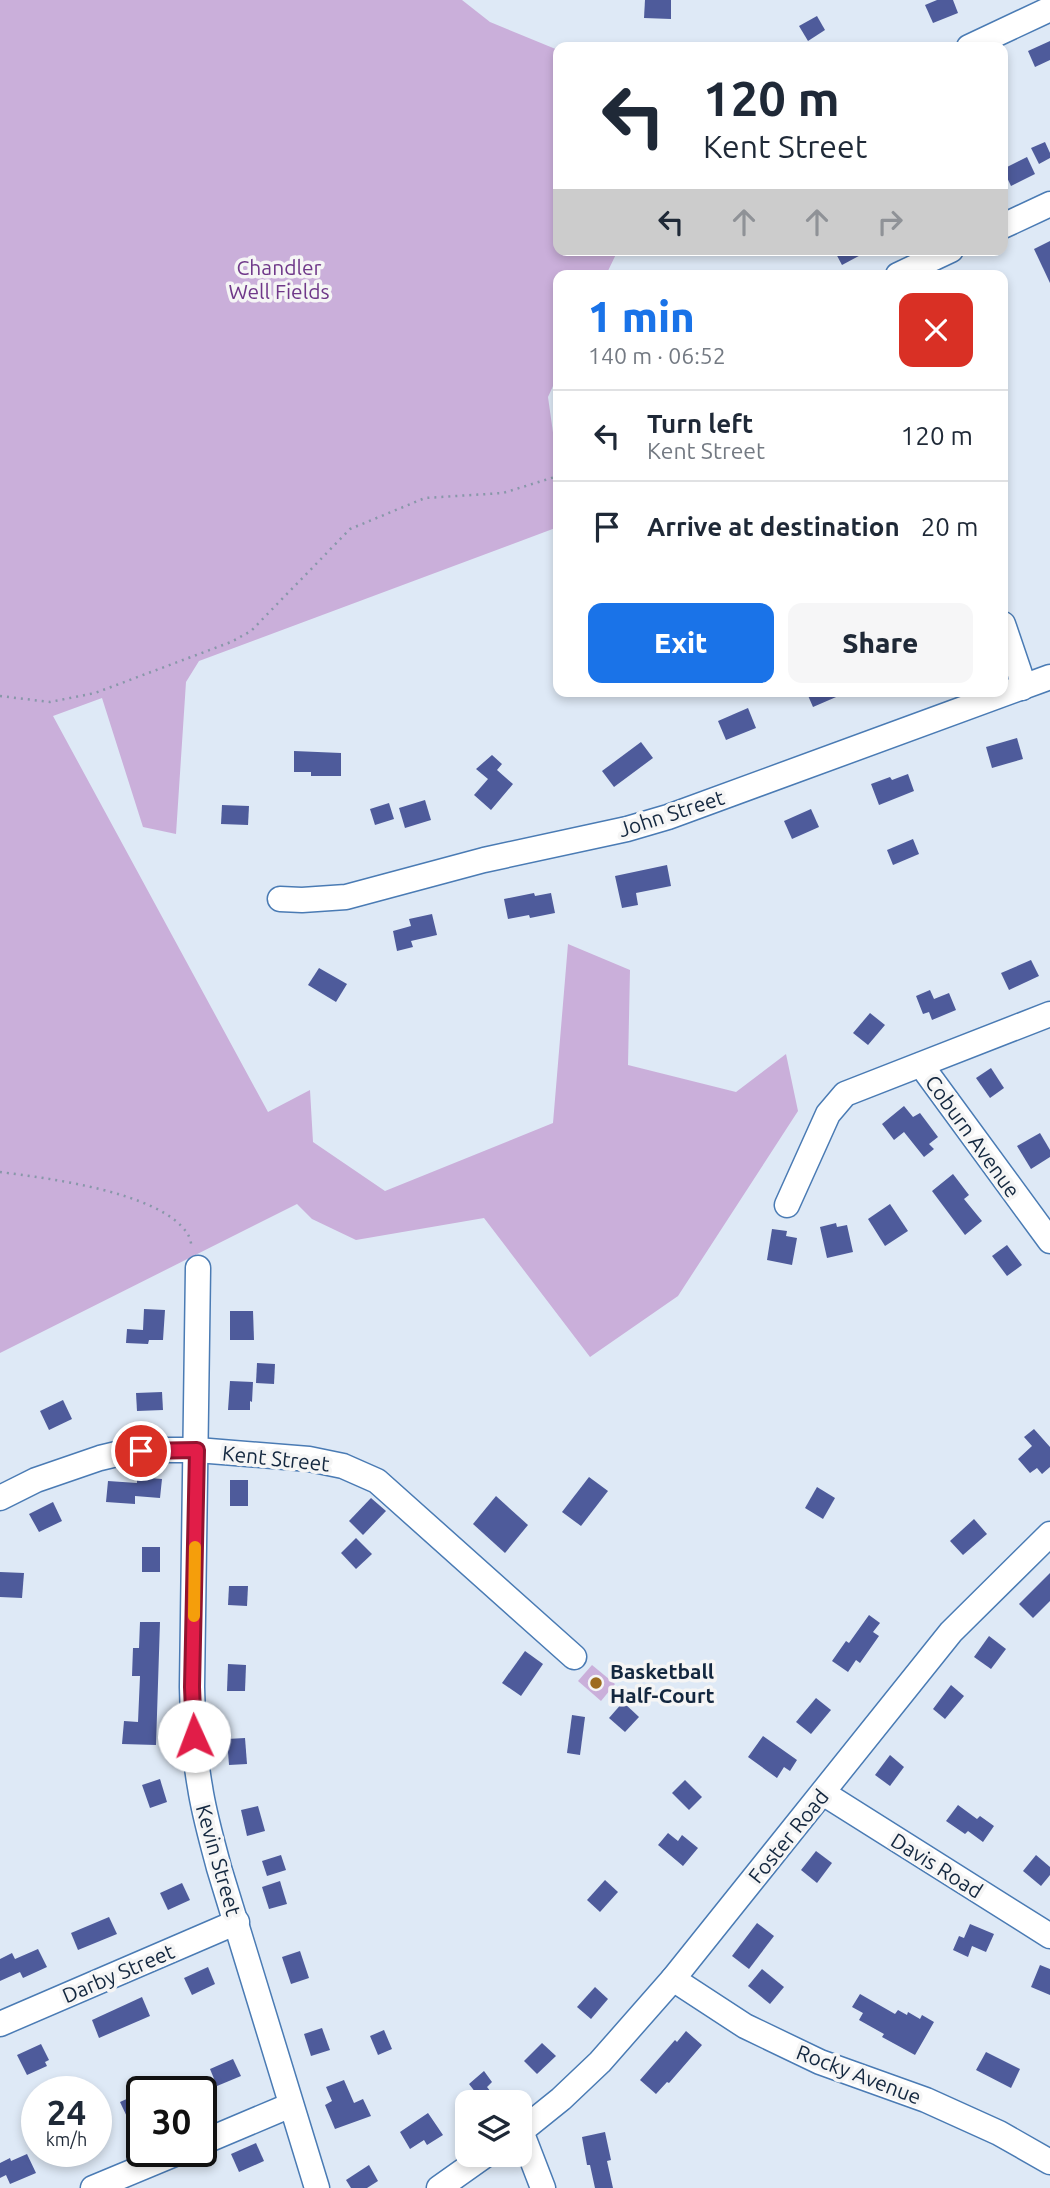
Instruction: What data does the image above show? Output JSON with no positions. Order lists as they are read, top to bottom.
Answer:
{
  "streets": {
    "street": [
      "John Street",
      "Coburn Avenue",
      "Kent Street",
      "Foster Road",
      "Kevin Street",
      "Davis Road",
      "Darby Street",
      "Rocky Avenue"
    ]
  },
  "crossings": [
    ["Kent Street", "Kevin Street"],
    ["Foster Road", "Davis Road"],
    ["Foster Road", "Rocky Avenue"],
    ["Kevin Street", "Darby Street"]
  ],
  "parks": ["Chandler Well Fields"],
  "places": ["Basketball Half-Court"],
  "page": {
    "turn": ["120 m", "Kent Street"],
    "heading": ["1 min", "140 m · 06:52"],
    "list": [
      {
        "name": "Turn left",
        "note": "Kent Street",
        "value": "120 m"
      },
      {
        "name": "Arrive at destination",
        "value": "20 m"
      }
    ],
    "buttons": ["Exit", "Share"],
    "speed": "24 km/h",
    "limit": "30"
  }
}
